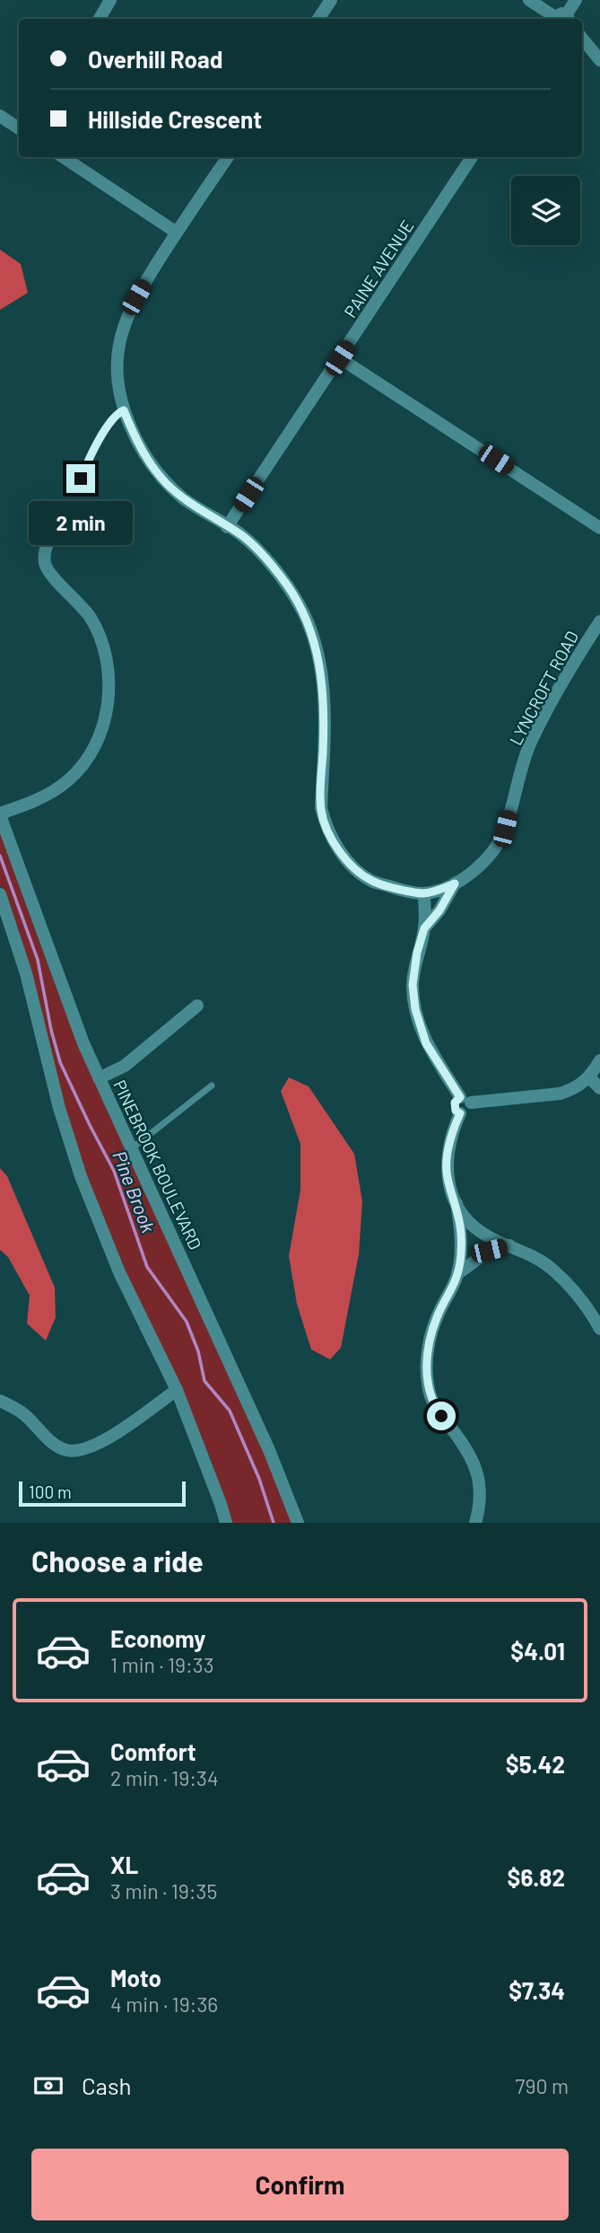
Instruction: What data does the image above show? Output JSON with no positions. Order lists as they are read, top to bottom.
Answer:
{
  "streets": {
    "street": ["PAINE AVENUE", "LYNCROFT ROAD", "PINEBROOK BOULEVARD"]
  },
  "crossings": [
    ["PAINE AVENUE", "LYNCROFT ROAD"]
  ],
  "water": ["Pine Brook"],
  "scale_bar": "100 m",
  "page": {
    "banner": ["Overhill Road", "Hillside Crescent"],
    "bubble": "2 min",
    "scale": "100 m",
    "heading": "Choose a ride",
    "list": [
      {
        "name": "Economy",
        "note": "1 min · 19:33",
        "value": "$4.01"
      },
      {
        "name": "Comfort",
        "note": "2 min · 19:34",
        "value": "$5.42"
      },
      {
        "name": "XL",
        "note": "3 min · 19:35",
        "value": "$6.82"
      },
      {
        "name": "Moto",
        "note": "4 min · 19:36",
        "value": "$7.34"
      }
    ],
    "pay": ["Cash", "790 m"],
    "buttons": "Confirm"
  }
}
